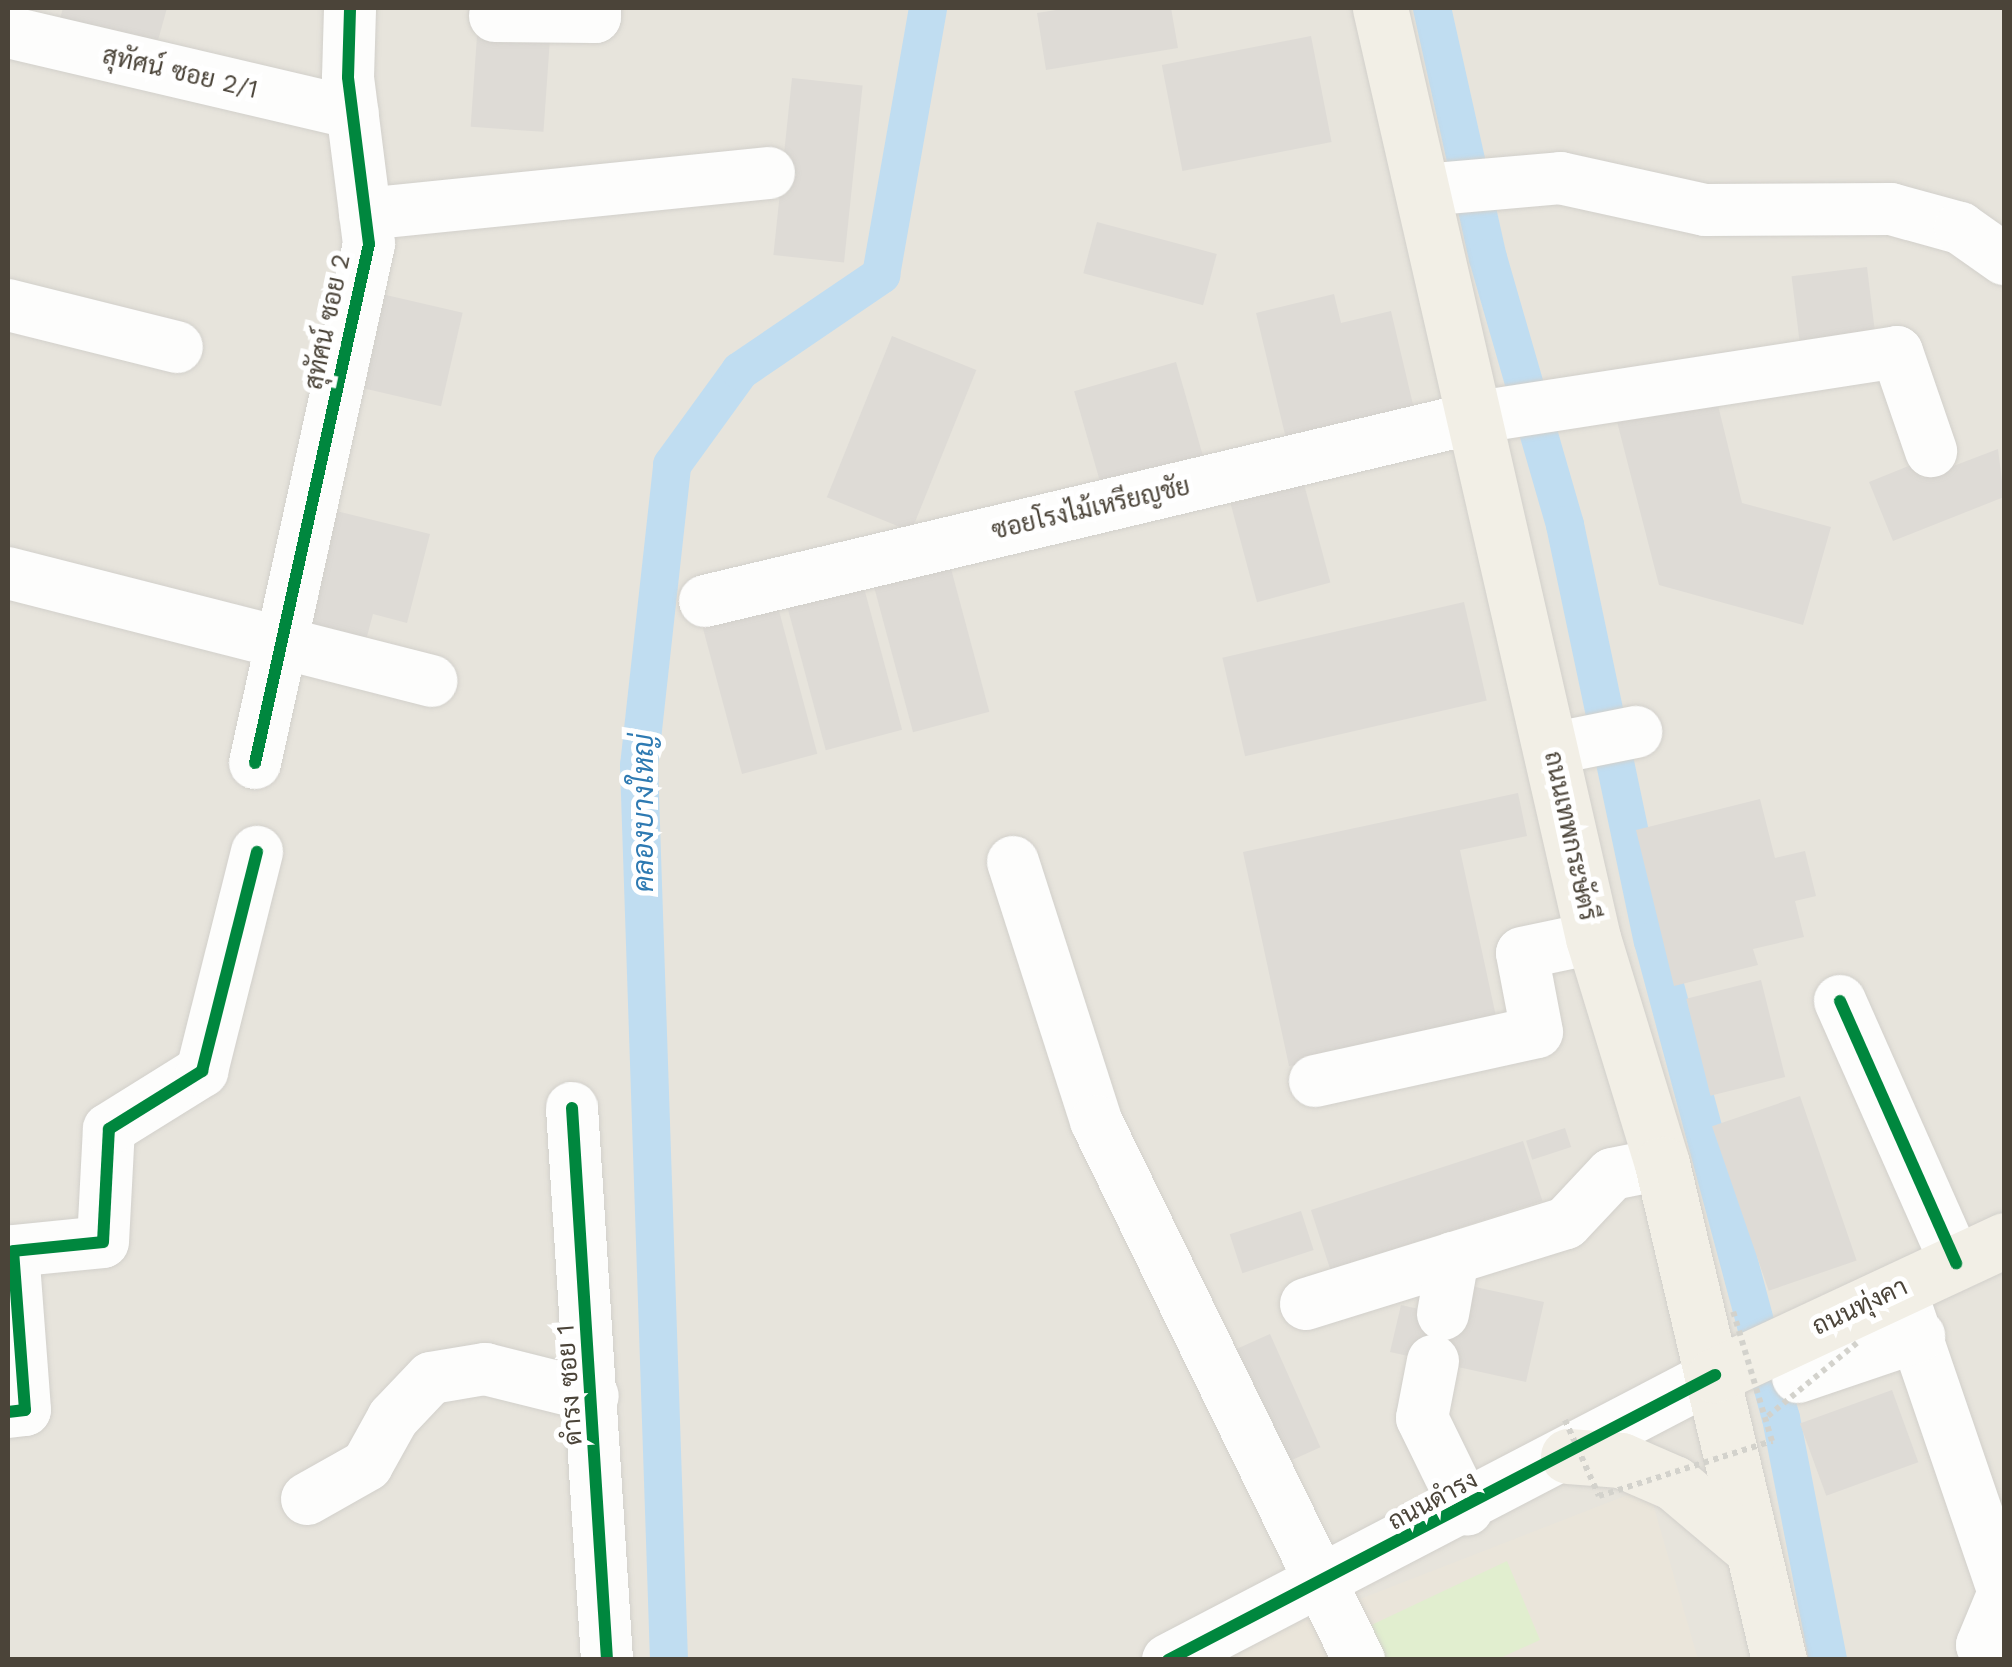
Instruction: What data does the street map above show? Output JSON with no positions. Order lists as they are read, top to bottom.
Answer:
{
  "streets": {
    "main road": ["ถนนเทพกระษัตรี", "ถนนทุ่งคา"],
    "street": [
      "สุทัศน์ ซอย 2/1",
      "สุทัศน์ ซอย 2",
      "ซอยโรงไม้เหรียญชัย",
      "ดำรง ซอย 1",
      "ถนนดำรง"
    ]
  },
  "crossings": [
    ["สุทัศน์ ซอย 2/1", "สุทัศน์ ซอย 2"],
    ["ซอยโรงไม้เหรียญชัย", "ถนนเทพกระษัตรี"],
    ["ถนนเทพกระษัตรี", "ถนนทุ่งคา"],
    ["ถนนเทพกระษัตรี", "ถนนดำรง"],
    ["ถนนทุ่งคา", "ถนนดำรง"]
  ],
  "water": ["คลองบางใหญ่"]
}
